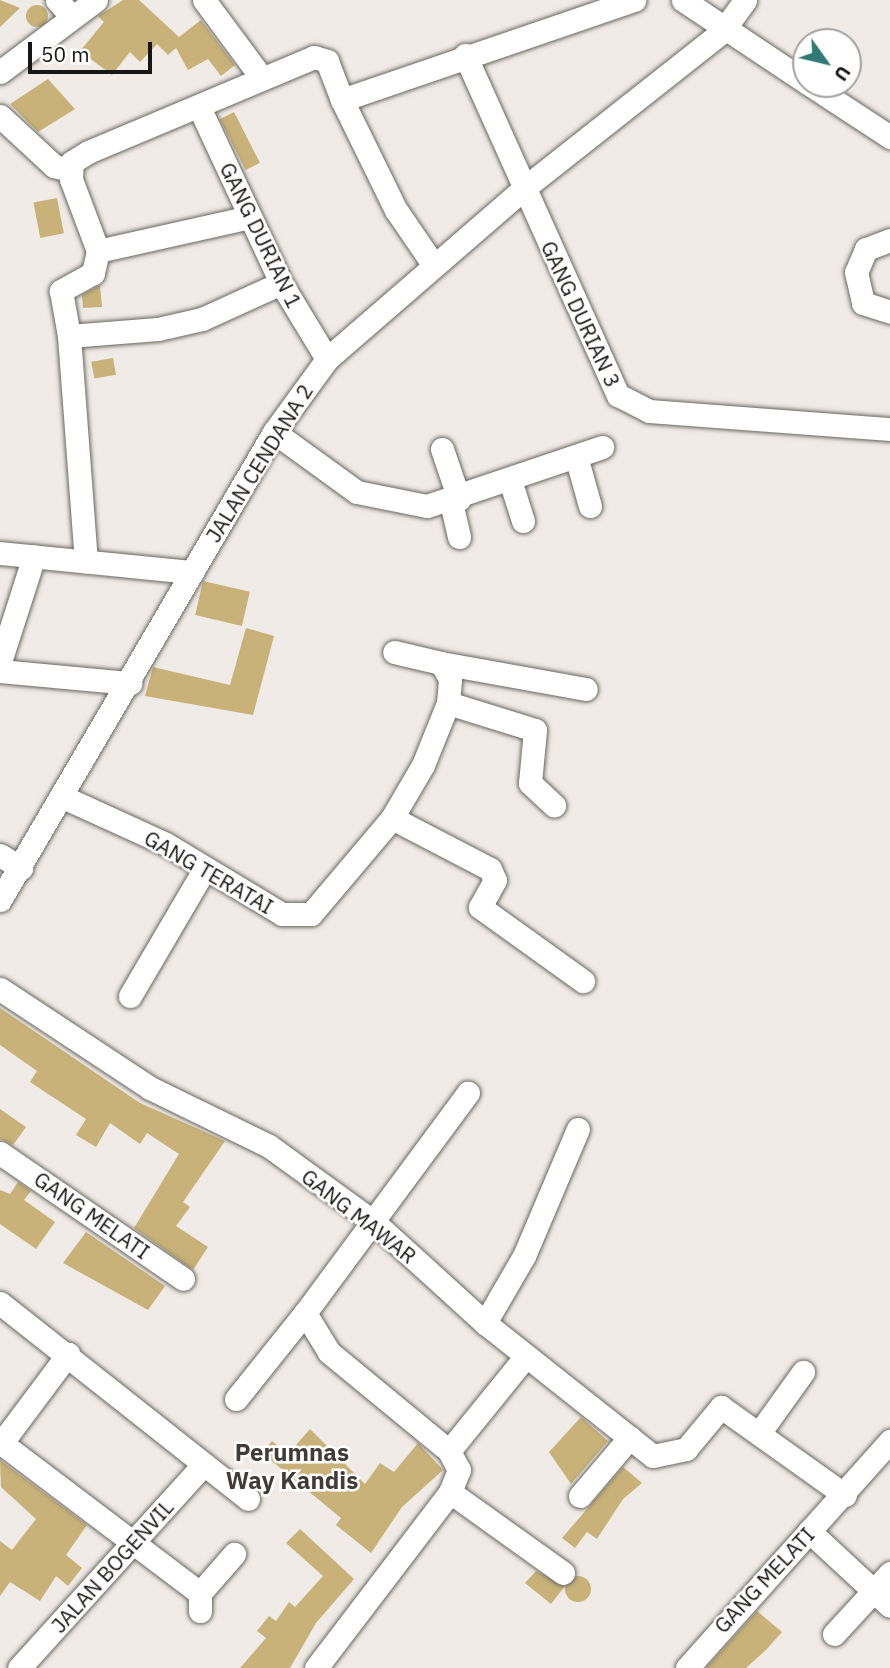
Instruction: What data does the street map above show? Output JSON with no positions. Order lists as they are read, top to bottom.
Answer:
{
  "streets": {
    "street": [
      "GANG DURIAN 1",
      "GANG DURIAN 3",
      "JALAN CENDANA 2",
      "GANG TERATAI",
      "GANG MELATI",
      "GANG MAWAR",
      "JALAN BOGENVIL"
    ]
  },
  "crossings": [
    ["GANG DURIAN 1", "JALAN CENDANA 2"],
    ["GANG DURIAN 3", "JALAN CENDANA 2"],
    ["JALAN CENDANA 2", "GANG TERATAI"]
  ],
  "districts": ["Perumnas Way Kandis"],
  "scale_bar": "50 m",
  "north": "bottom right"
}
